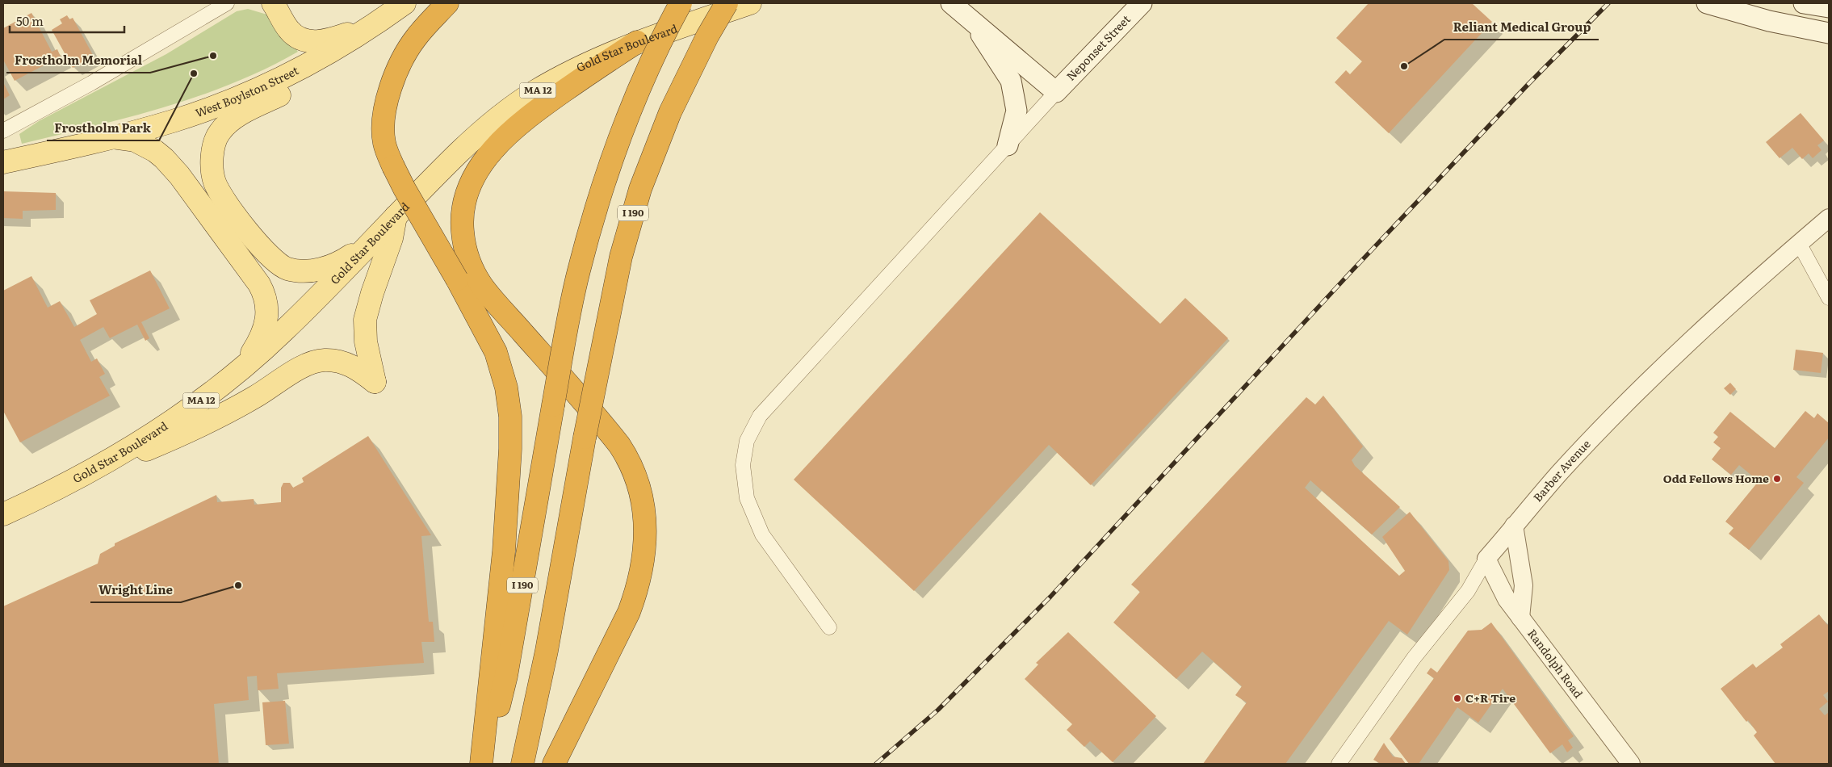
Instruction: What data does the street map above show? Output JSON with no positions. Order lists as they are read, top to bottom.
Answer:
{
  "streets": {
    "highway": ["I 190"],
    "main road": [
      "Neponset Street",
      "Gold Star Boulevard",
      "MA 12",
      "West Boylston Street"
    ],
    "street": ["Barber Avenue", "Randolph Road"]
  },
  "crossings": [
    ["Barber Avenue", "Randolph Road"]
  ],
  "places": [
    "Frostholm Memorial",
    "Reliant Medical Group",
    "Frostholm Park",
    "Odd Fellows Home",
    "Wright Line",
    "C+R Tire"
  ],
  "scale_bar": "50 m"
}
